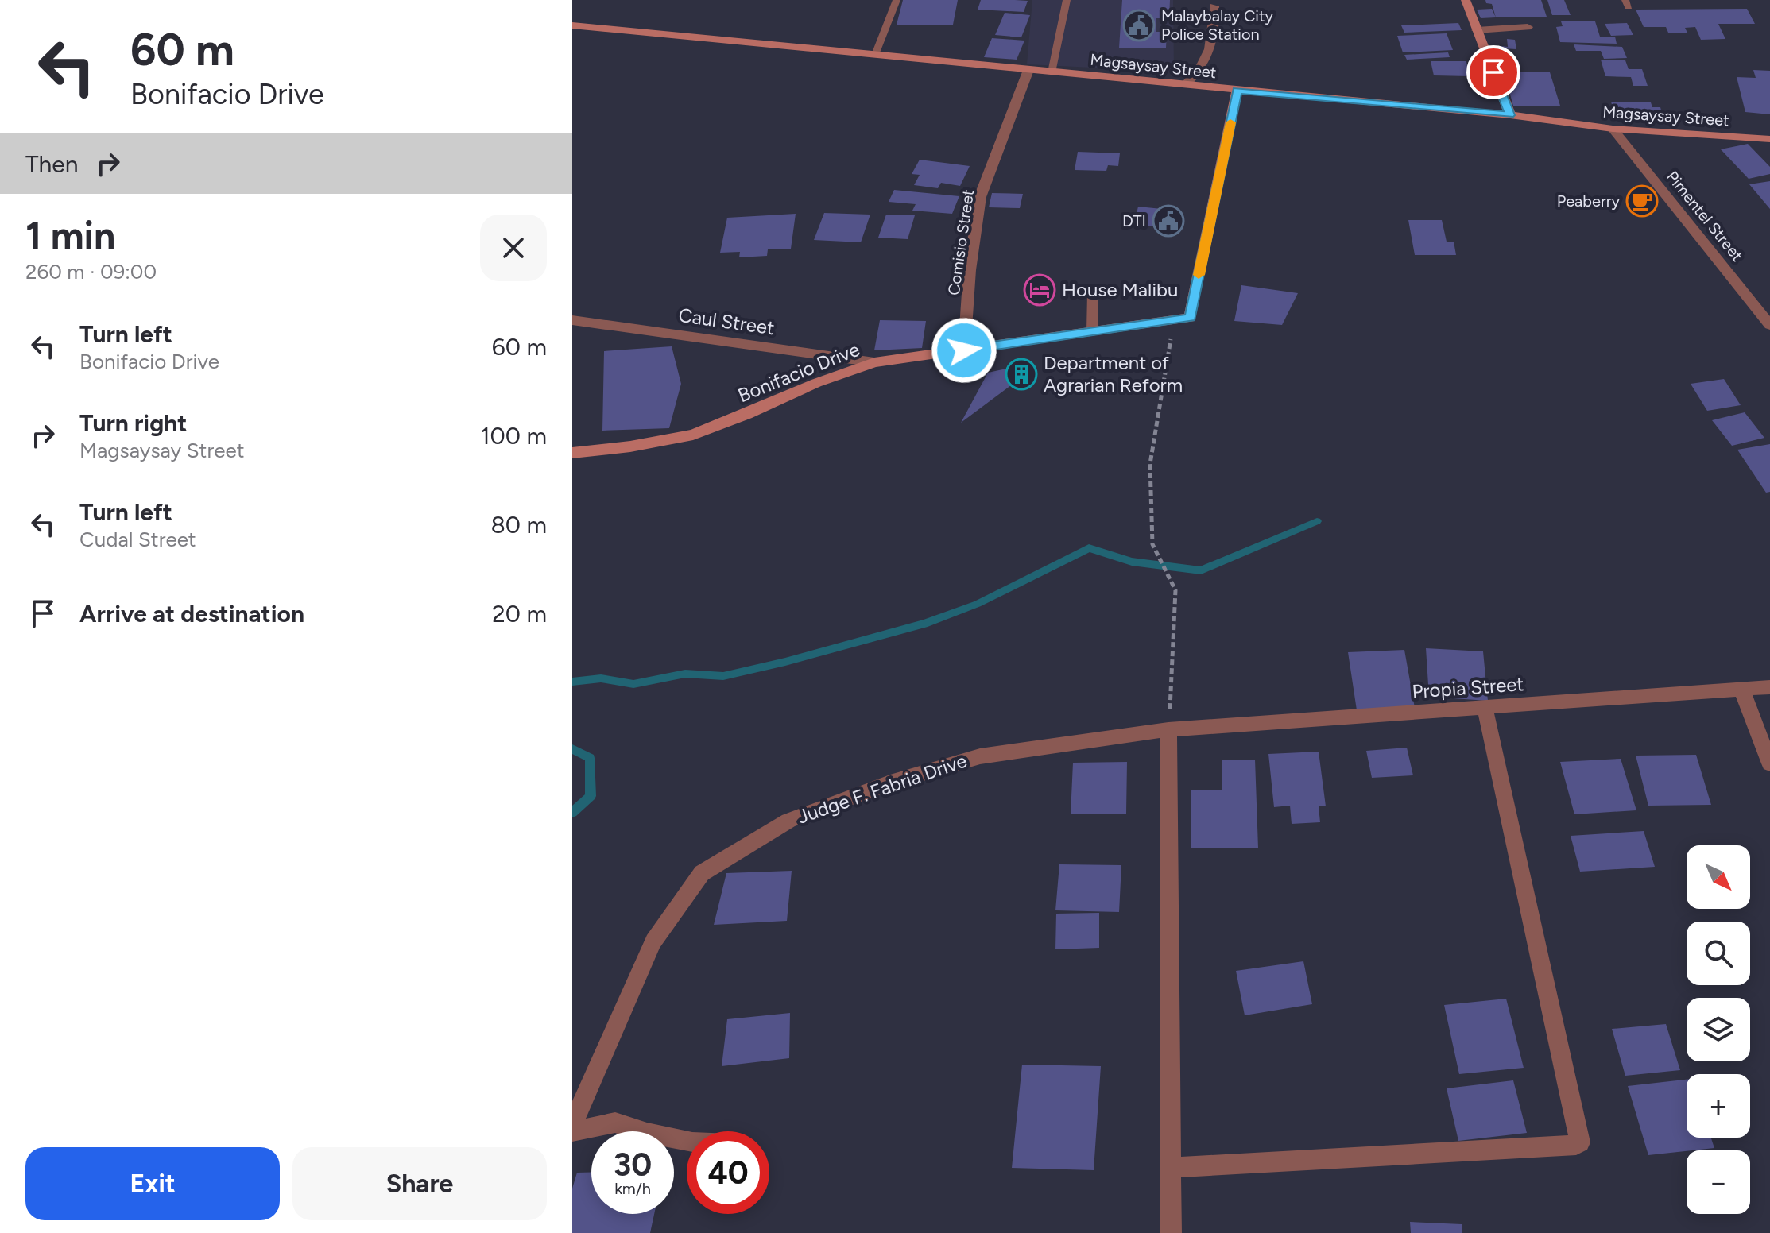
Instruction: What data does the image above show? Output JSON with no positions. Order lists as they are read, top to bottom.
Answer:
{
  "streets": {
    "street": [
      "Magsaysay Street",
      "Pimentel Street",
      "Comisio Street",
      "Caul Street",
      "Bonifacio Drive",
      "Propia Street",
      "Judge F. Fabria Drive"
    ]
  },
  "crossings": [
    ["Magsaysay Street", "Pimentel Street"],
    ["Magsaysay Street", "Comisio Street"],
    ["Comisio Street", "Bonifacio Drive"],
    ["Caul Street", "Bonifacio Drive"],
    ["Propia Street", "Judge F. Fabria Drive"]
  ],
  "places": {
    "public building": ["Malaybalay City Police Station", "DTI"],
    "cafe": ["Peaberry"],
    "hotel": ["House Malibu"],
    "building": ["Department of Agrarian Reform"]
  },
  "north": "bottom right",
  "page": {
    "turn": ["60 m", "Bonifacio Drive"],
    "then": "Then",
    "heading": ["1 min", "260 m · 09:00"],
    "list": [
      {
        "name": "Turn left",
        "note": "Bonifacio Drive",
        "value": "60 m"
      },
      {
        "name": "Turn right",
        "note": "Magsaysay Street",
        "value": "100 m"
      },
      {
        "name": "Turn left",
        "note": "Cudal Street",
        "value": "80 m"
      },
      {
        "name": "Arrive at destination",
        "value": "20 m"
      }
    ],
    "map_buttons": ["+", "−"],
    "speed": "30 km/h",
    "limit": "40",
    "buttons": ["Exit", "Share"]
  }
}
